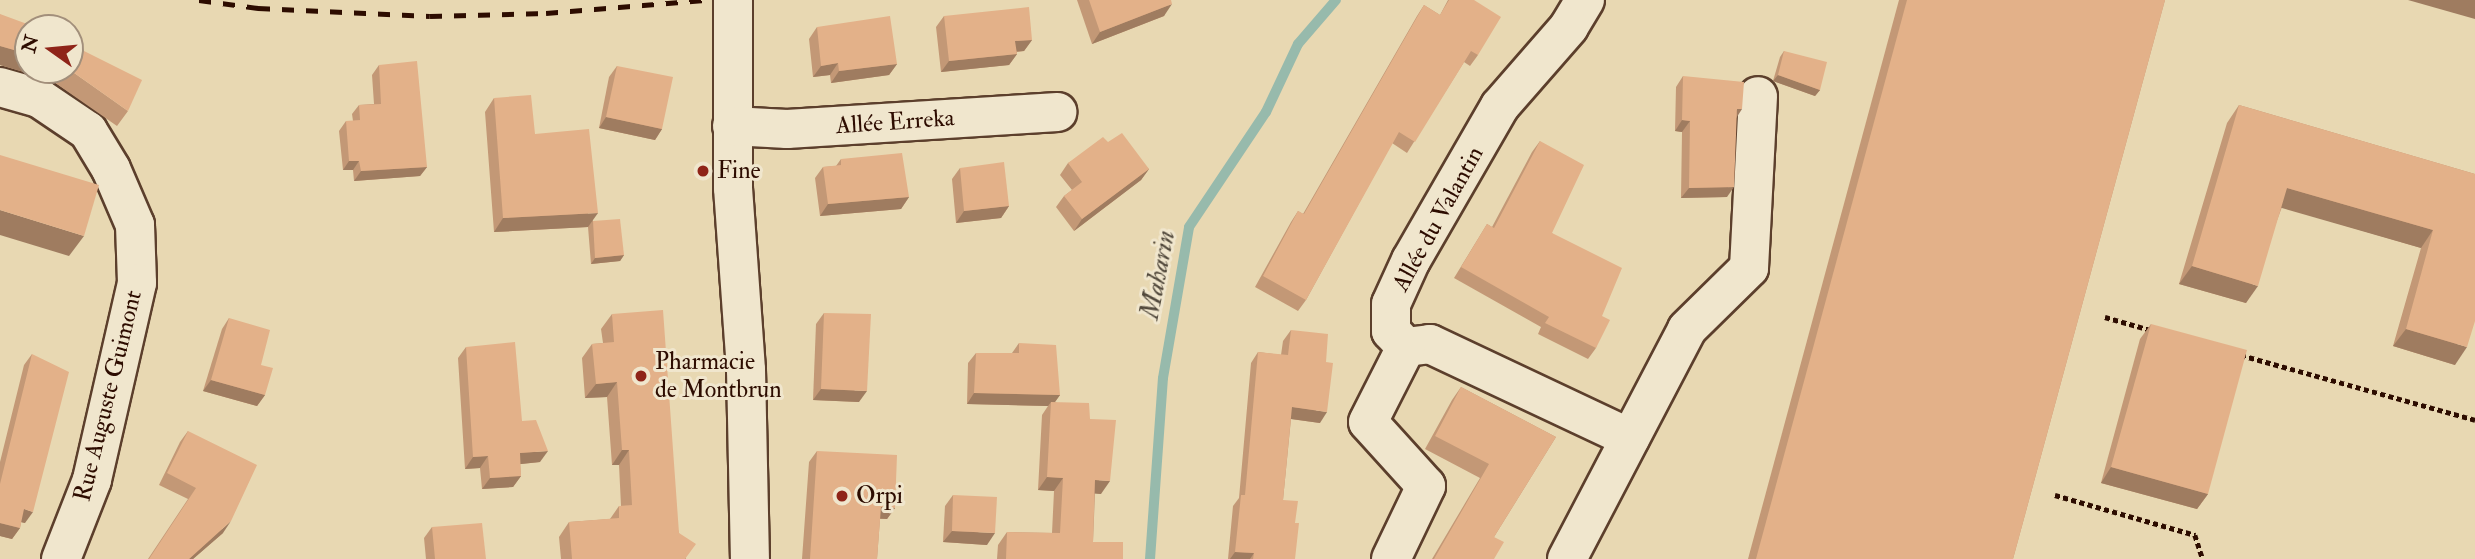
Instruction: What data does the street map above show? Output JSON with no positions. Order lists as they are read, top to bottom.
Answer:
{
  "streets": {
    "street": ["Allée Erreka", "Allée du Valantin", "Rue Auguste Guimont"]
  },
  "water": ["Maharin"],
  "places": ["Fine", "Pharmacie de Montbrun", "Orpi"],
  "north": "left"
}
